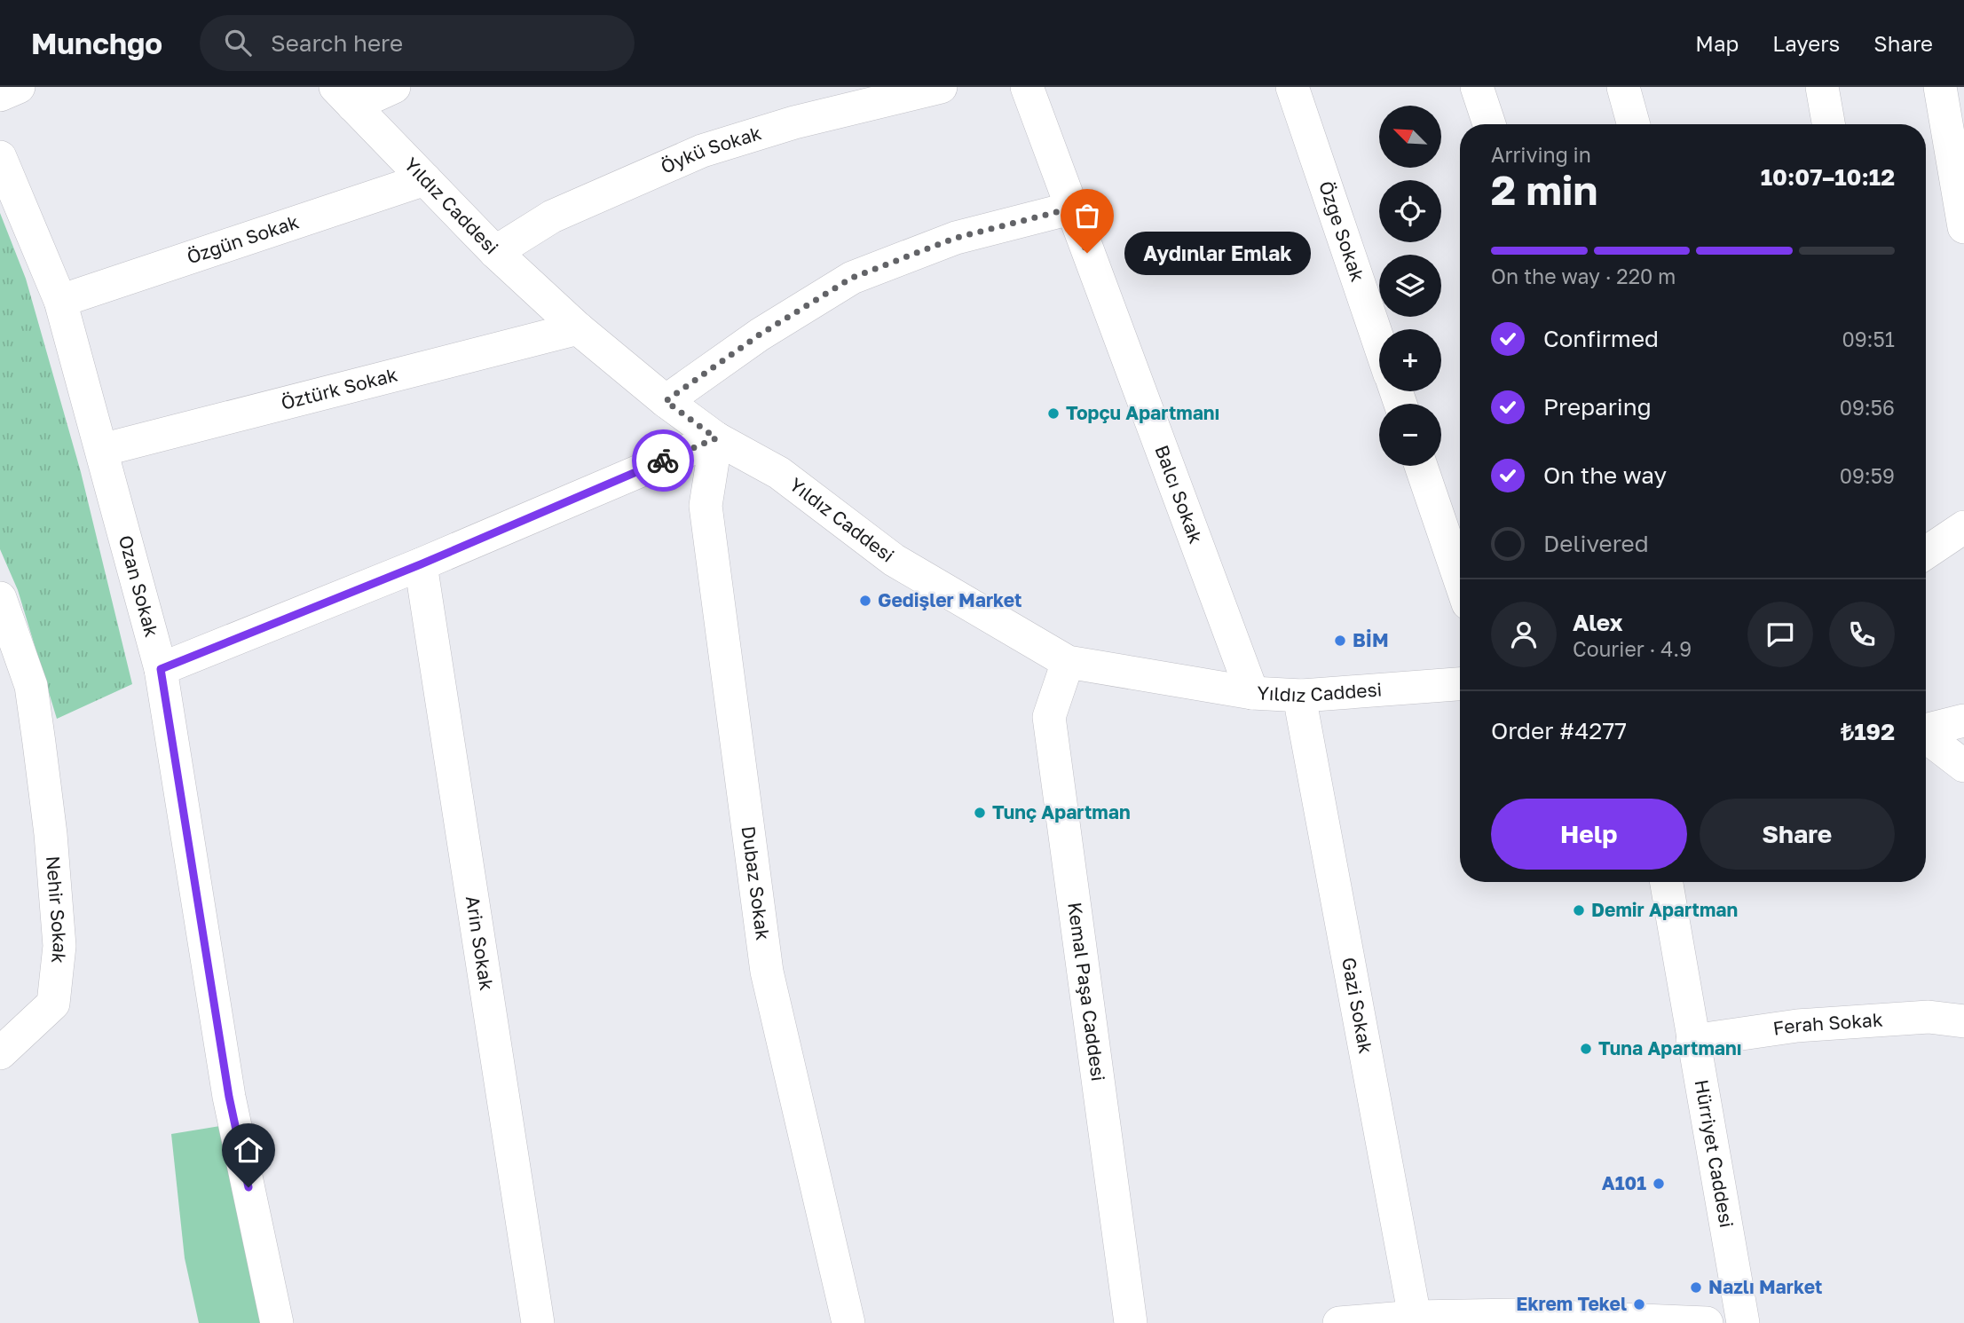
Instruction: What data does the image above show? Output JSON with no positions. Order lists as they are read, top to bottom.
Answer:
{
  "streets": {
    "street": [
      "Öykü Sokak",
      "Yıldız Caddesi",
      "Özge Sokak",
      "Özgün Sokak",
      "Öztürk Sokak",
      "Balcı Sokak",
      "Ozan Sokak",
      "Dubaz Sokak",
      "Nehir Sokak",
      "Arin Sokak",
      "Kemal Paşa Caddesi",
      "Gazi Sokak",
      "Ferah Sokak",
      "Hürriyet Caddesi"
    ]
  },
  "crossings": [
    ["Öykü Sokak", "Yıldız Caddesi"],
    ["Yıldız Caddesi", "Özgün Sokak"],
    ["Yıldız Caddesi", "Öztürk Sokak"],
    ["Yıldız Caddesi", "Balcı Sokak"],
    ["Yıldız Caddesi", "Dubaz Sokak"],
    ["Yıldız Caddesi", "Kemal Paşa Caddesi"],
    ["Yıldız Caddesi", "Gazi Sokak"],
    ["Özgün Sokak", "Ozan Sokak"],
    ["Öztürk Sokak", "Ozan Sokak"],
    ["Ferah Sokak", "Hürriyet Caddesi"]
  ],
  "places": [
    "Aydınlar Emlak",
    "Topçu Apartmanı",
    "Gedişler Market",
    "BİM",
    "Tunç Apartman",
    "Demir Apartman",
    "Tuna Apartmanı",
    "A101",
    "Nazlı Market",
    "Ekrem Tekel"
  ],
  "north": "top left",
  "page": {
    "header": "Munchgo",
    "search": "Search here",
    "nav": ["Map", "Layers", "Share"],
    "map_buttons": ["+", "−"],
    "heading": ["2 min", "Arriving in", "10:07–10:12"],
    "panel": [
      "Alex",
      "Courier · 4.9",
      "Order #4277",
      "₺192"
    ],
    "bar": "On the way · 220 m",
    "bubble": "Aydınlar Emlak",
    "list": [
      ["Confirmed", "09:51"],
      ["Preparing", "09:56"],
      ["On the way", "09:59"],
      "Delivered"
    ],
    "buttons": ["Help", "Share"]
  }
}
